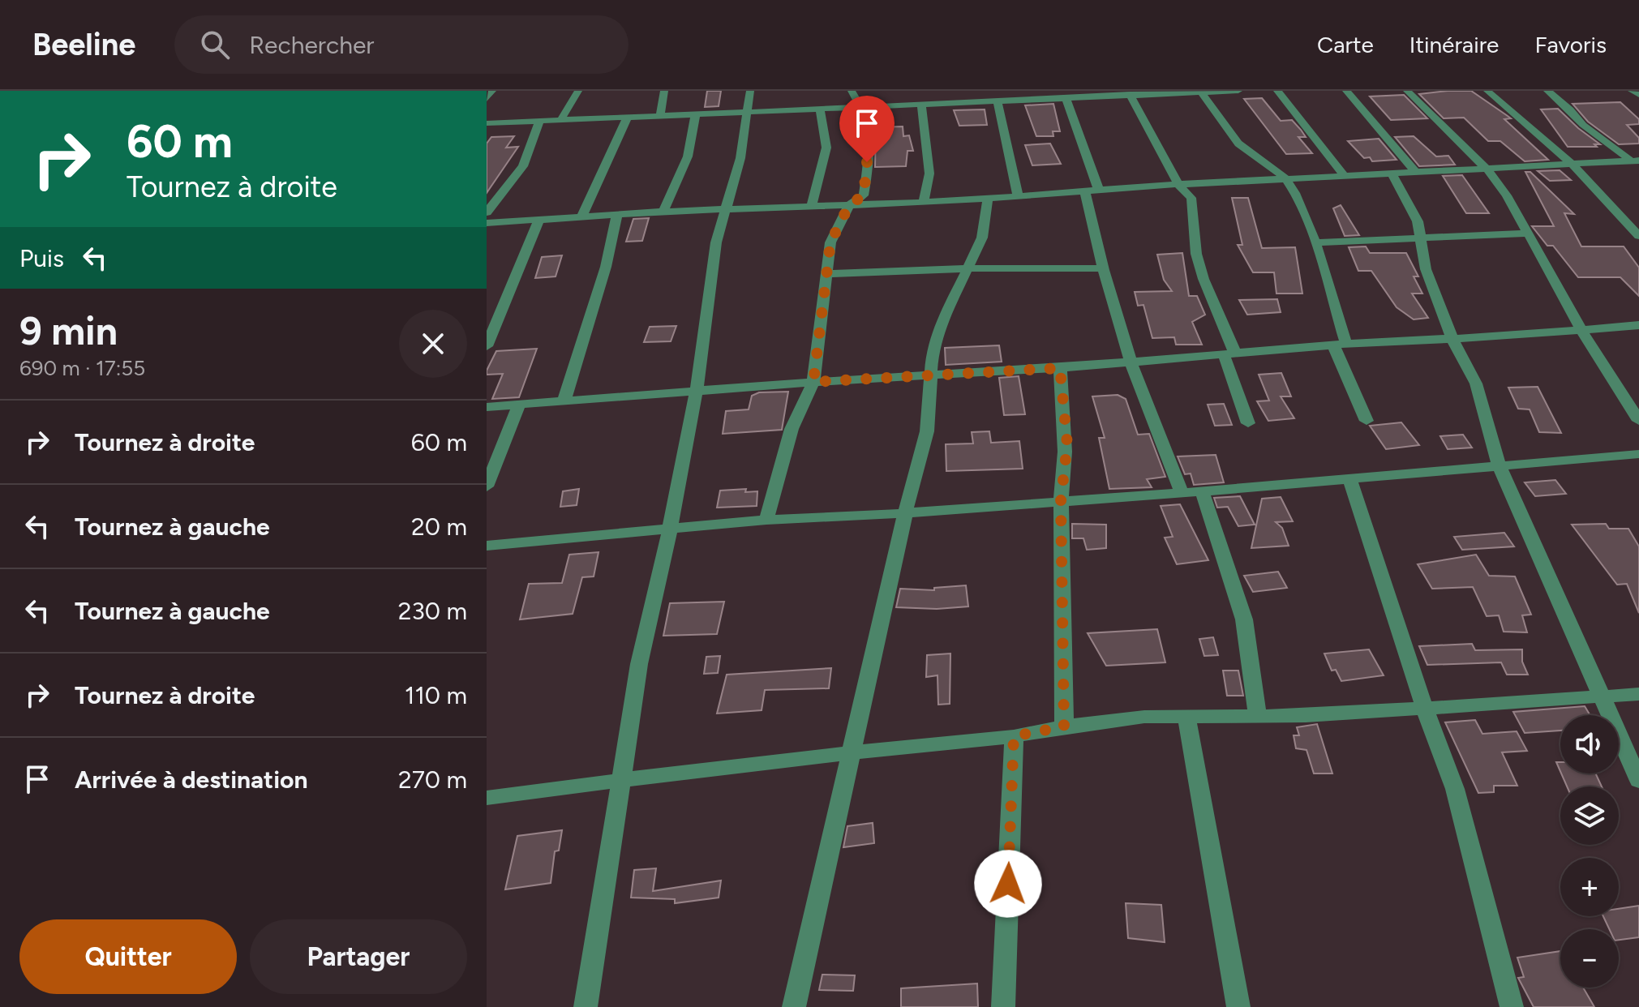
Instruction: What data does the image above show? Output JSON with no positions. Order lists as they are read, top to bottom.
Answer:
{
  "page": {
    "header": "Beeline",
    "search": "Rechercher",
    "nav": ["Carte", "Itinéraire", "Favoris"],
    "turn": ["60 m", "Tournez à droite"],
    "then": "Puis",
    "heading": ["9 min", "690 m · 17:55"],
    "list": [
      {
        "name": "Tournez à droite",
        "value": "60 m"
      },
      {
        "name": "Tournez à gauche",
        "value": "20 m"
      },
      {
        "name": "Tournez à gauche",
        "value": "230 m"
      },
      {
        "name": "Tournez à droite",
        "value": "110 m"
      },
      {
        "name": "Arrivée à destination",
        "value": "270 m"
      }
    ],
    "map_buttons": ["+", "−"],
    "buttons": ["Quitter", "Partager"]
  }
}
